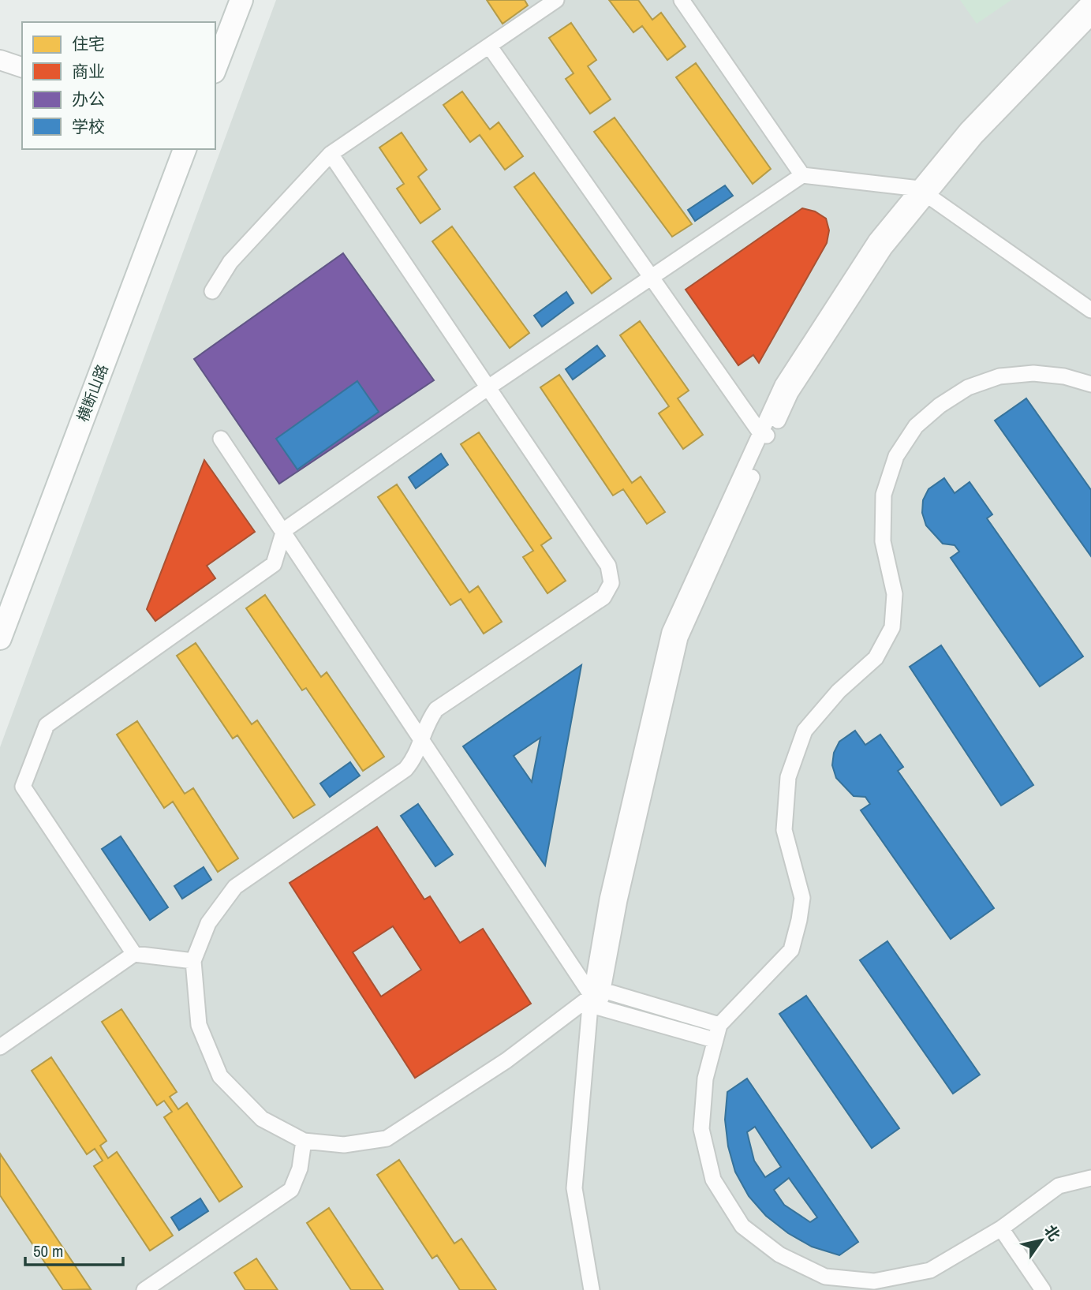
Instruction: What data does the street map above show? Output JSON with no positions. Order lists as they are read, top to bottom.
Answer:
{
  "streets": {
    "main road": ["横断山路"]
  },
  "legend": [
    "住宅",
    "商业",
    "办公",
    "学校"
  ],
  "scale_bar": "50 m",
  "north": "top right"
}
